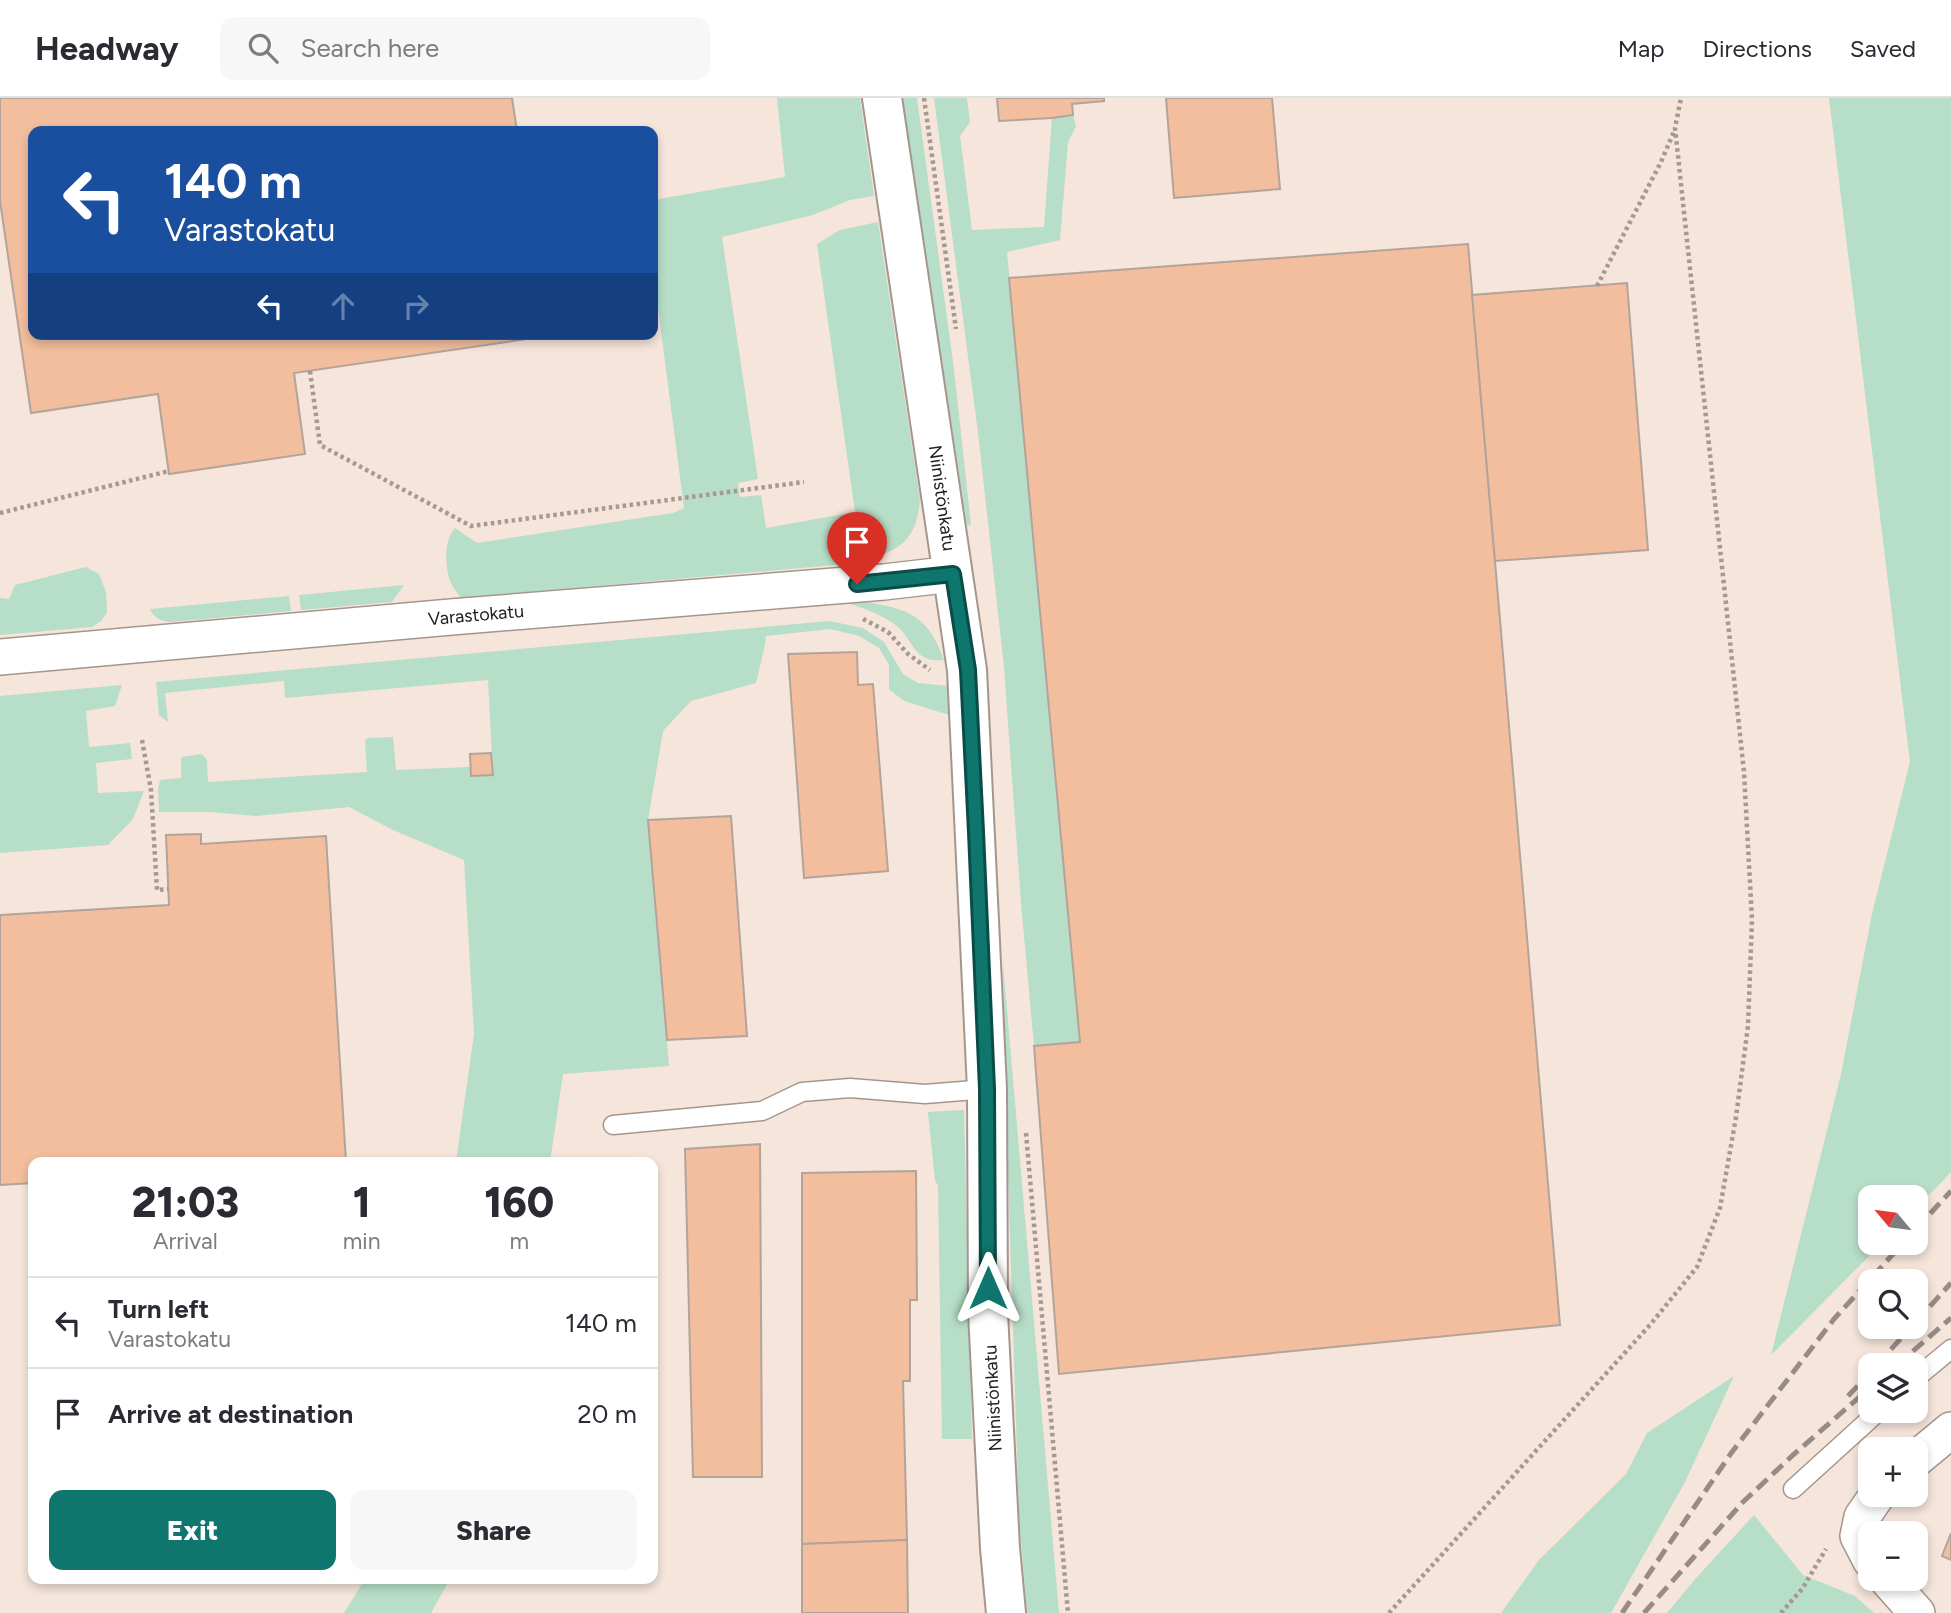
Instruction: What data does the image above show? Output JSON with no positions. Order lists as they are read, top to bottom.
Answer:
{
  "streets": {
    "street": ["Niinistönkatu", "Varastokatu"]
  },
  "crossings": [
    ["Niinistönkatu", "Varastokatu"]
  ],
  "north": "top left",
  "page": {
    "header": "Headway",
    "search": "Search here",
    "nav": ["Map", "Directions", "Saved"],
    "turn": ["140 m", "Varastokatu"],
    "eta": [
      "21:03",
      "Arrival",
      "1",
      "min",
      "160",
      "m"
    ],
    "map_buttons": ["+", "−"],
    "list": [
      {
        "name": "Turn left",
        "note": "Varastokatu",
        "value": "140 m"
      },
      {
        "name": "Arrive at destination",
        "value": "20 m"
      }
    ],
    "buttons": ["Exit", "Share"]
  }
}
